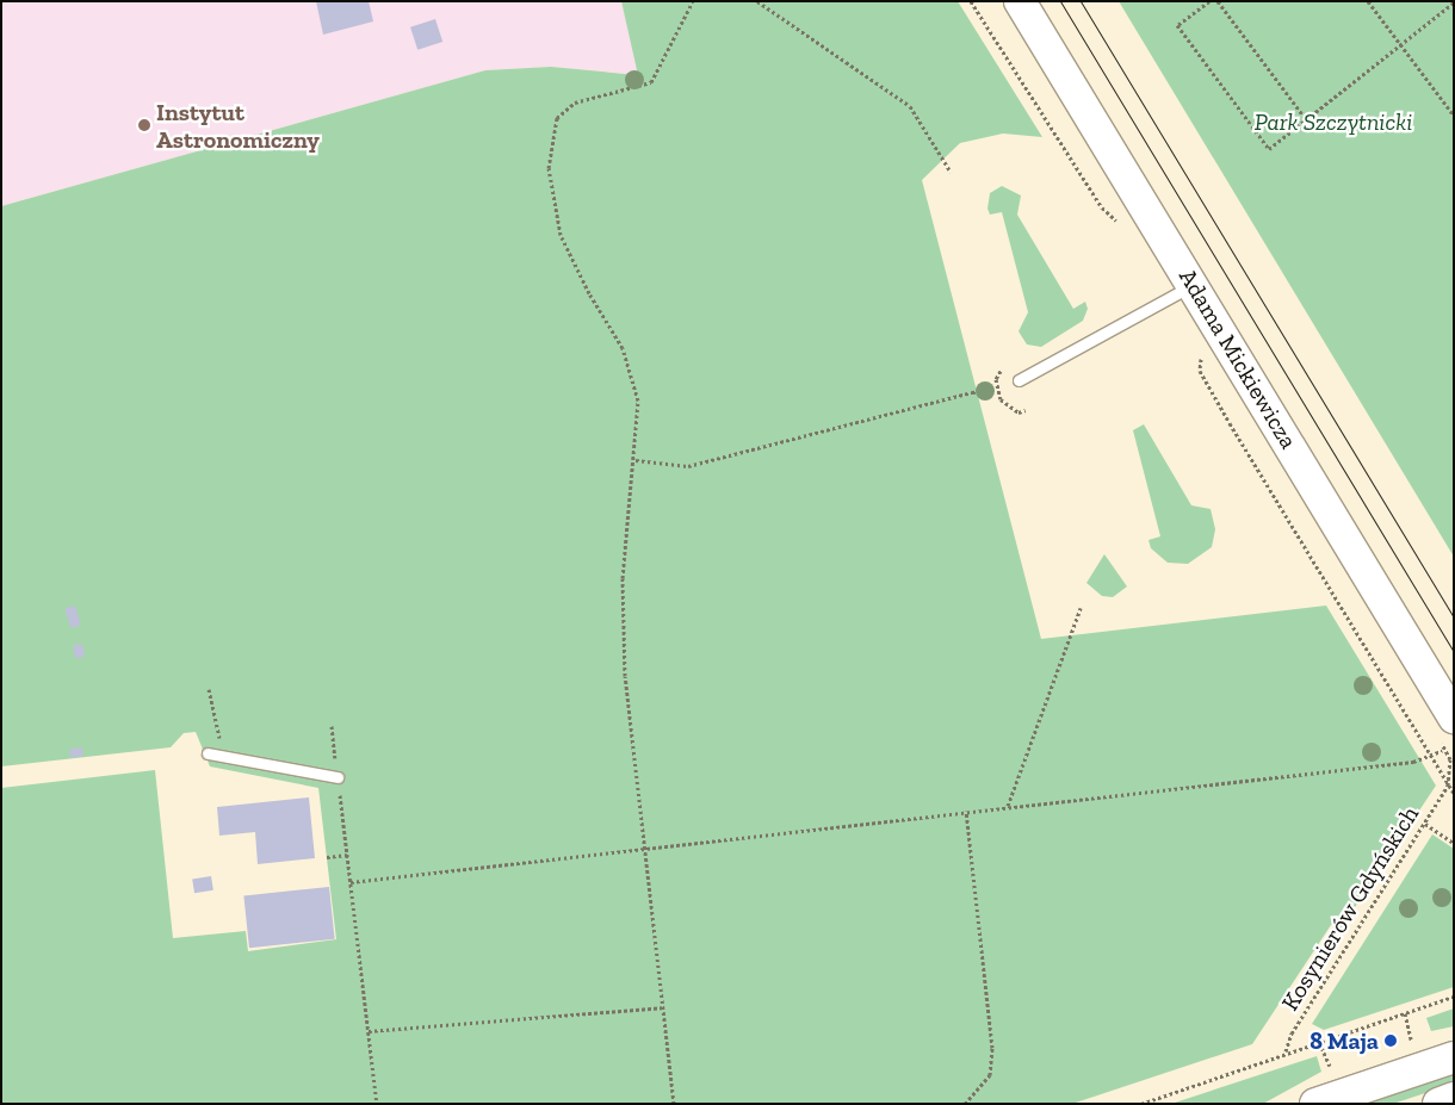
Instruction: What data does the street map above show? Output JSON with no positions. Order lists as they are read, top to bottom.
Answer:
{
  "streets": {
    "main road": ["Adama Mickiewicza"],
    "path": ["Kosynierów Gdyńskich"]
  },
  "parks": ["Park Szczytnicki"],
  "places": ["Instytut Astronomiczny", "8 Maja"]
}
